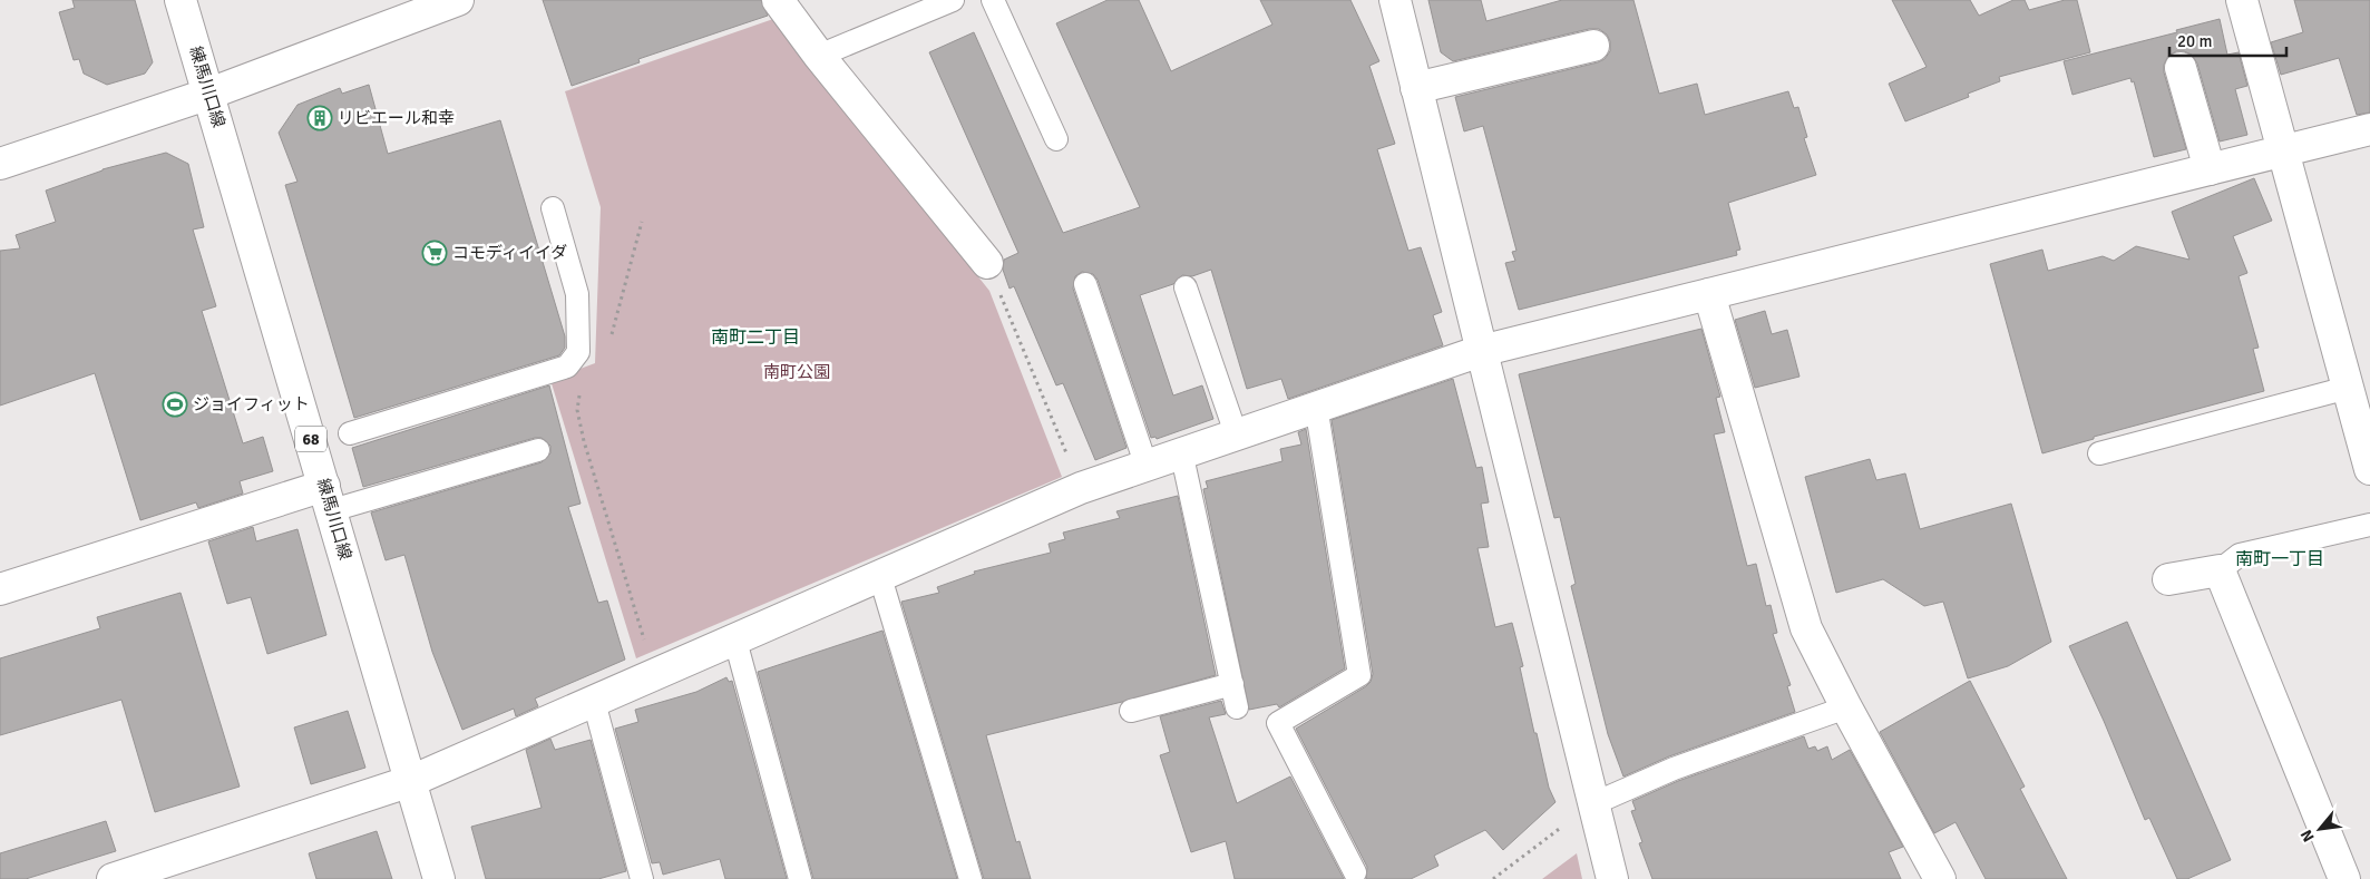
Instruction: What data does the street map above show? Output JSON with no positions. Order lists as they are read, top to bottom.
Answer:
{
  "streets": {
    "street": ["練馬川口線", "68"]
  },
  "districts": ["南町二丁目", "南町一丁目"],
  "parks": ["南町公園"],
  "places": {
    "building": ["リビエール和幸"],
    "supermarket": ["コモディイイダ"],
    "sports": ["ジョイフィット"]
  },
  "scale_bar": "20 m",
  "north": "bottom left"
}
